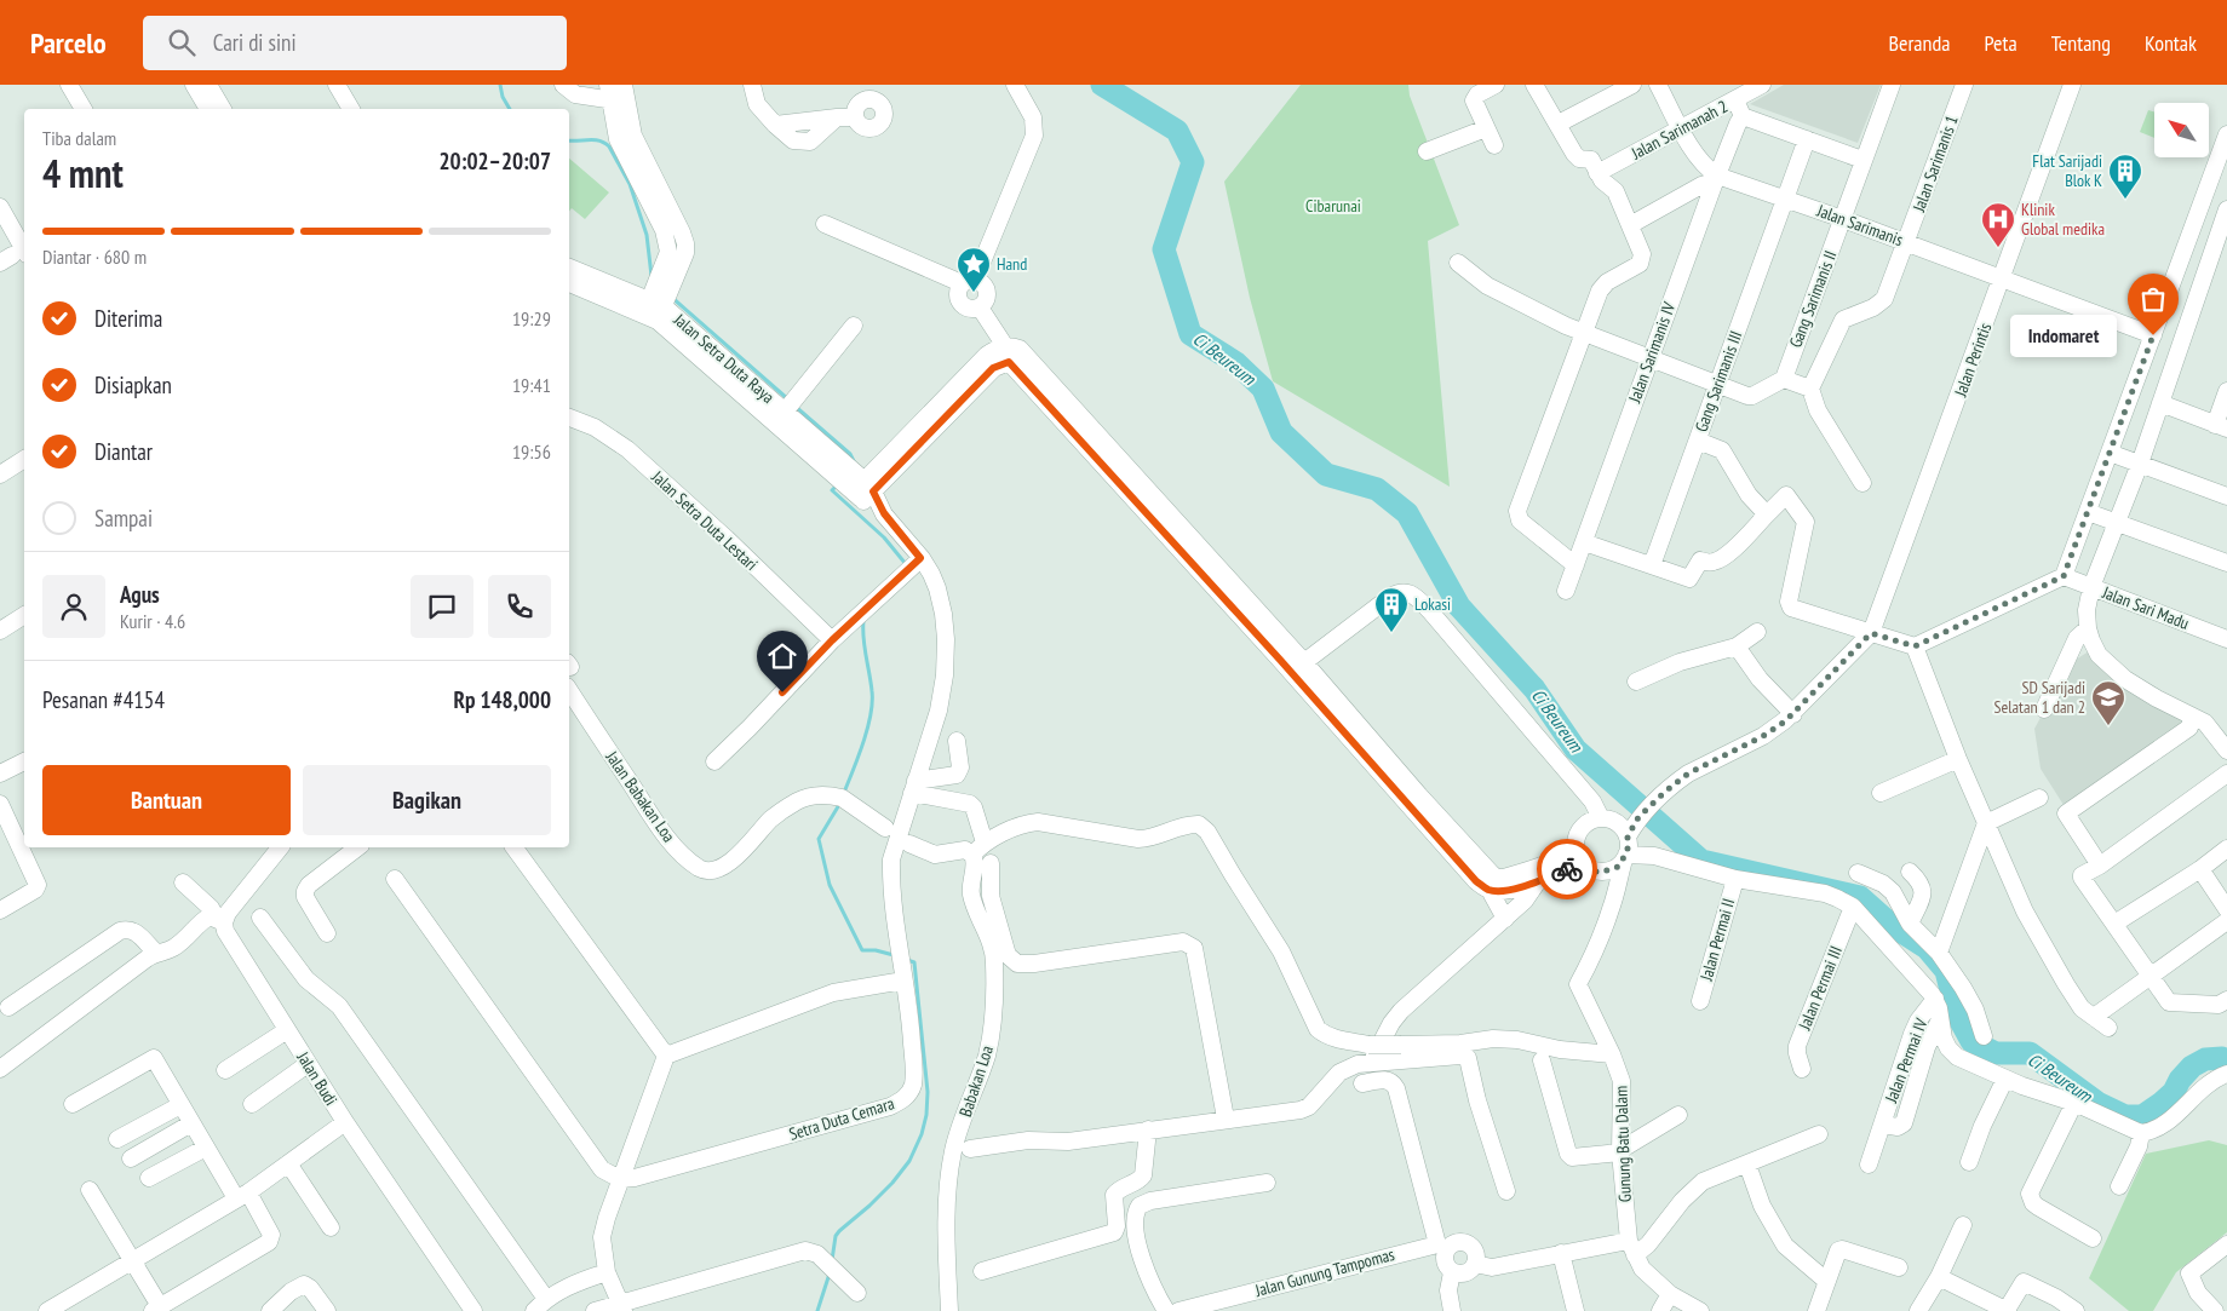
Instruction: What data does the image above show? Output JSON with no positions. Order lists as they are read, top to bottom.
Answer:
{
  "streets": {
    "street": [
      "Jalan Sarimanah 2",
      "Jalan Sarimanis 1",
      "Jalan Sarimanis",
      "Gang Sarimanis II",
      "Jalan Sarimanis IV",
      "Jalan Setra Duta Raya",
      "Jalan Perintis",
      "Gang Sarimanis III",
      "Jalan Setra Duta Lestari",
      "Jalan Sari Madu",
      "Jalan Babakan Loa",
      "Jalan Permai II",
      "Jalan Permai III",
      "Jalan Permai IV",
      "Jalan Budi",
      "Babakan Loa",
      "Setra Duta Cemara",
      "Gunung Batu Dalam",
      "Jalan Gunung Tampomas"
    ]
  },
  "crossings": [
    ["Jalan Sarimanis 1", "Jalan Sarimanis"],
    ["Jalan Sarimanis", "Gang Sarimanis II"],
    ["Jalan Sarimanis", "Jalan Sarimanis IV"],
    ["Jalan Sarimanis", "Jalan Perintis"],
    ["Jalan Sarimanis", "Gang Sarimanis III"],
    ["Jalan Setra Duta Raya", "Setra Duta Cemara"],
    ["Babakan Loa", "Setra Duta Cemara"]
  ],
  "water": ["Ci Beureum"],
  "parks": ["Cibarunai"],
  "places": {
    "building": ["Flat Sarijadi Blok K", "Lokasi"],
    "hospital": ["Klinik Global medika"],
    "place": ["Hand"],
    "other": ["Indomaret"],
    "school or university": ["SD Sarijadi Selatan 1 dan 2"]
  },
  "north": "top left",
  "page": {
    "header": "Parcelo",
    "search": "Cari di sini",
    "nav": [
      "Beranda",
      "Peta",
      "Tentang",
      "Kontak"
    ],
    "heading": ["4 mnt", "Tiba dalam", "20:02–20:07"],
    "panel": [
      "Agus",
      "Kurir · 4.6",
      "Pesanan #4154",
      "Rp 148,000"
    ],
    "bar": "Diantar · 680 m",
    "list": [
      ["Diterima", "19:29"],
      ["Disiapkan", "19:41"],
      ["Diantar", "19:56"],
      "Sampai"
    ],
    "bubble": "Indomaret",
    "buttons": ["Bantuan", "Bagikan"]
  }
}
